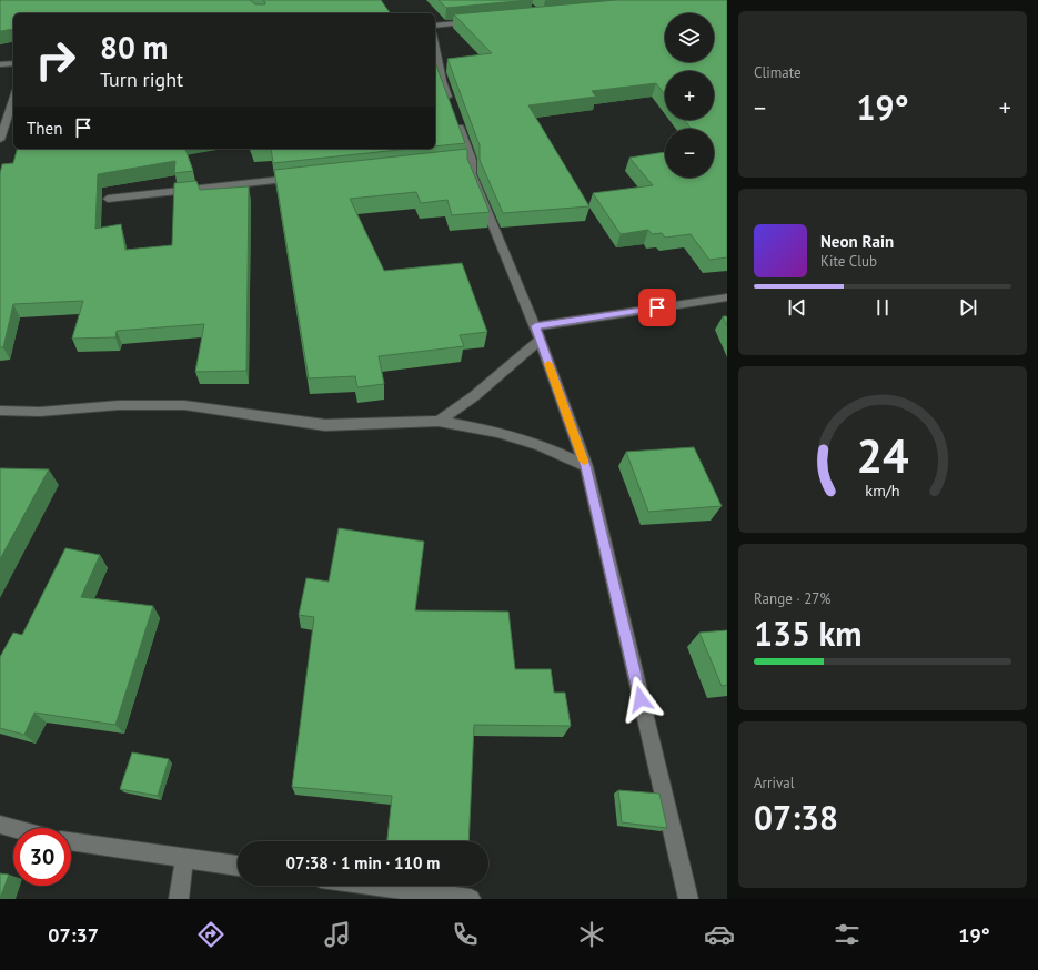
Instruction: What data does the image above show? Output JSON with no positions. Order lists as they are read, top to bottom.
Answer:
{
  "page": {
    "tile": [
      "Climate",
      ["Range · 27%", "135 km"],
      ["Arrival", "07:38"]
    ],
    "map_buttons": ["+", "−"],
    "turn": ["80 m", "Turn right"],
    "heat": ["−", "19°", "+"],
    "then": "Then",
    "song": ["Neon Rain", "Kite Club"],
    "limit": "30",
    "trip": "07:38 · 1 min · 110 m",
    "tabs": ["07:37", "19°"],
    "gauge": ["24", "km/h"]
  }
}
